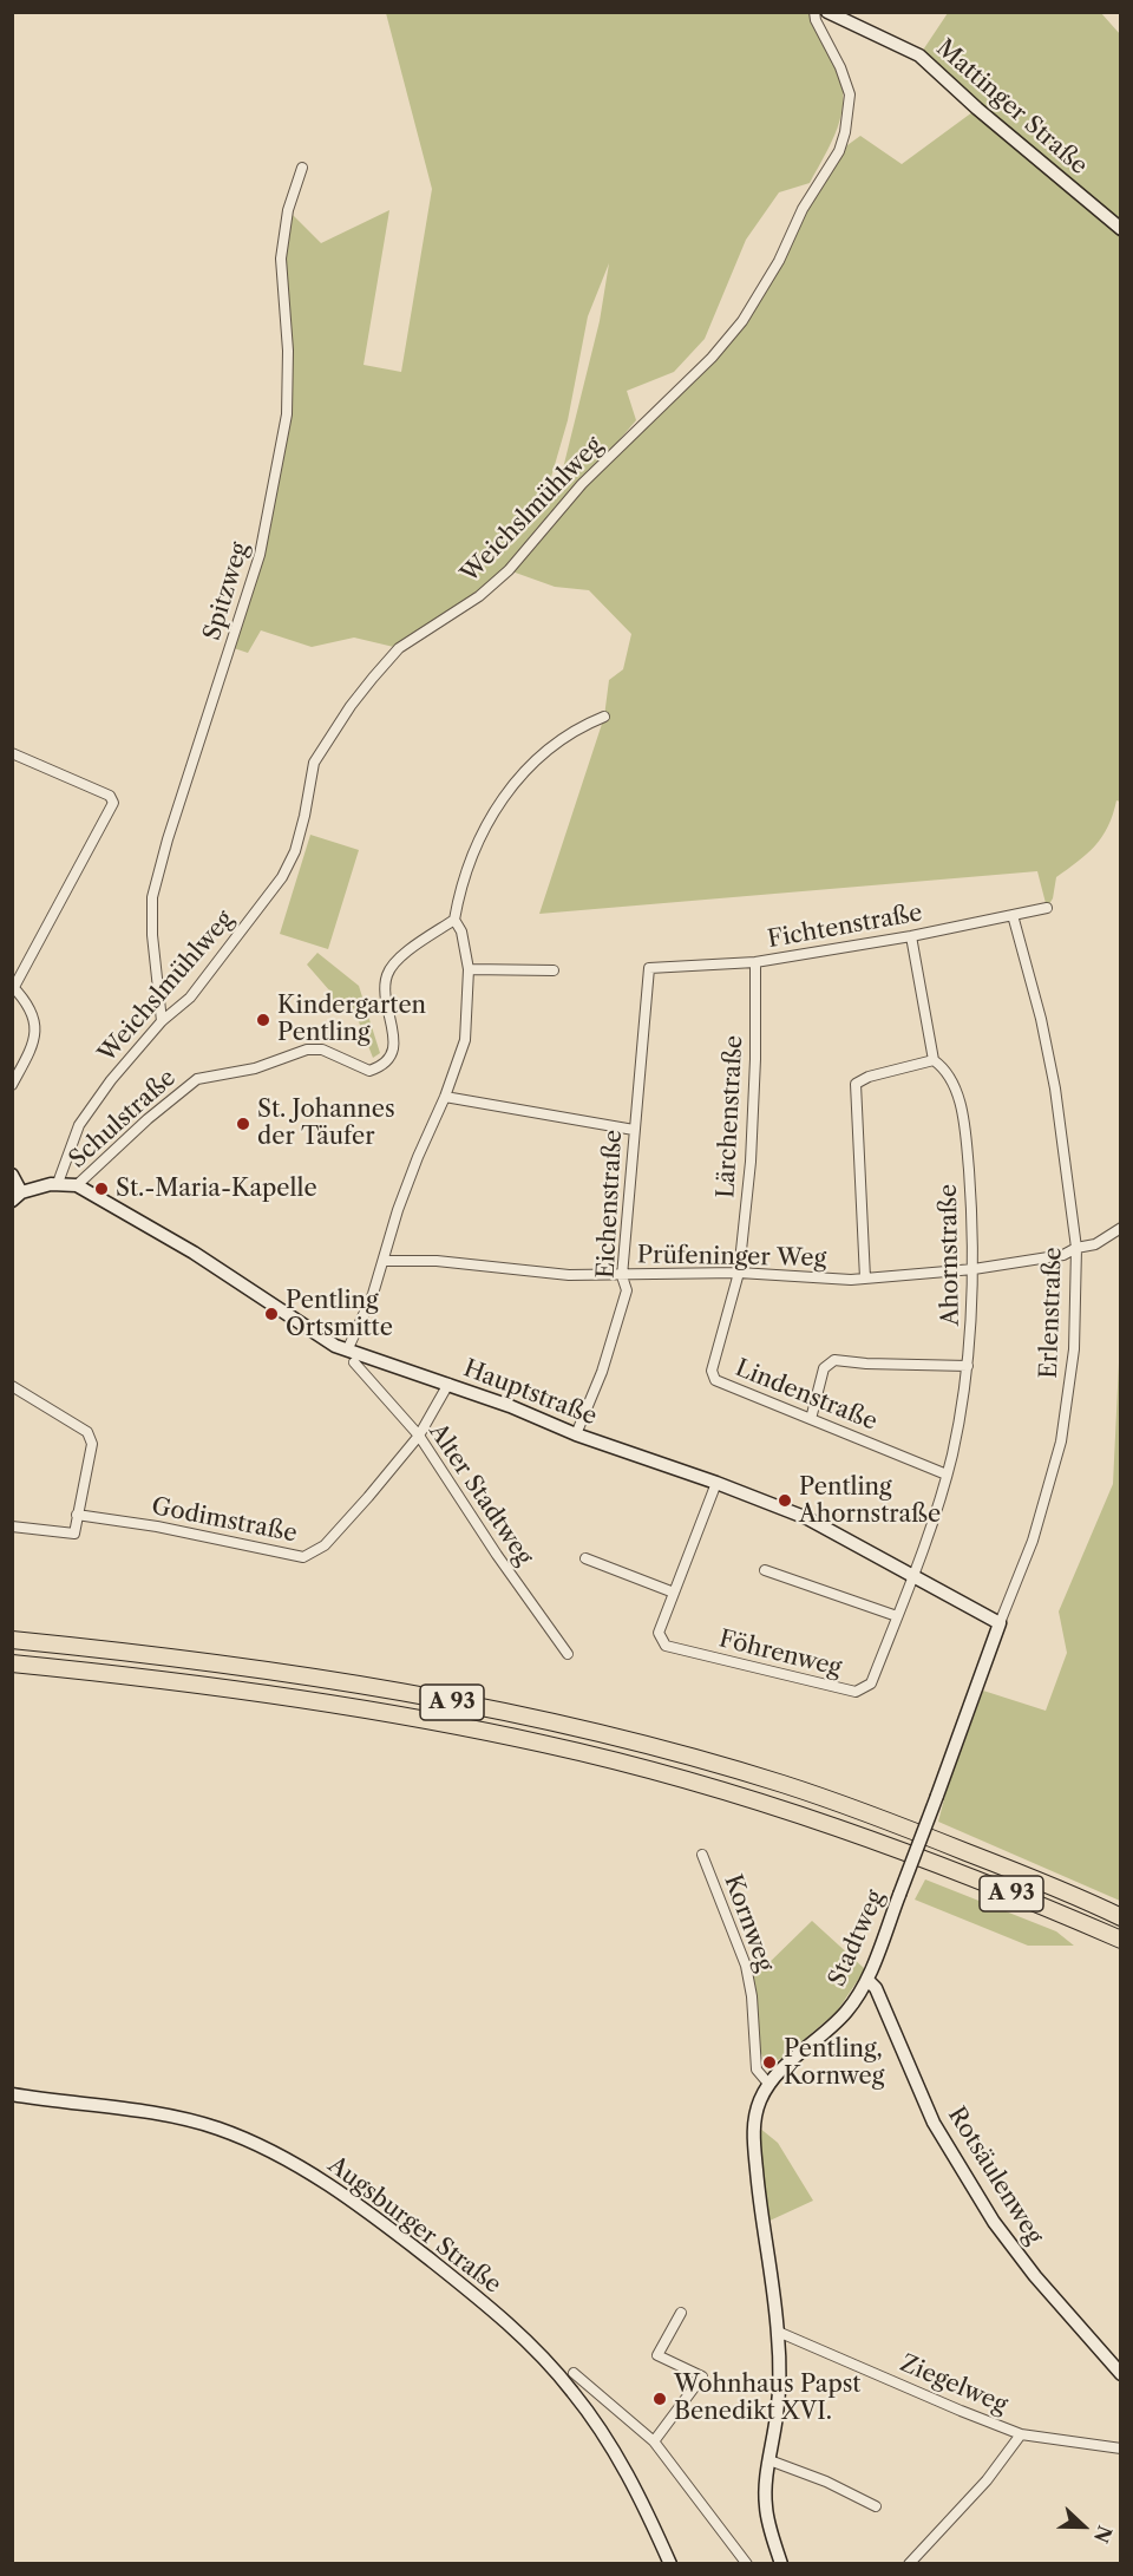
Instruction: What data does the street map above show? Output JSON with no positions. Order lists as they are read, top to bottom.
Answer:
{
  "streets": {
    "highway": ["A 93"],
    "street": [
      "Mattinger Straße",
      "Weichslmühlweg",
      "Spitzweg",
      "Fichtenstraße",
      "Lärchenstraße",
      "Schulstraße",
      "Eichenstraße",
      "Ahornstraße",
      "Prüfeninger Weg",
      "Erlenstraße",
      "Hauptstraße",
      "Lindenstraße",
      "Alter Stadtweg",
      "Godimstraße",
      "Föhrenweg",
      "Kornweg",
      "Stadtweg",
      "Rotsäulenweg",
      "Augsburger Straße",
      "Ziegelweg"
    ]
  },
  "crossings": [
    ["Weichslmühlweg", "Spitzweg"],
    ["Weichslmühlweg", "Hauptstraße"],
    ["Fichtenstraße", "Lärchenstraße"],
    ["Fichtenstraße", "Eichenstraße"],
    ["Fichtenstraße", "Ahornstraße"],
    ["Fichtenstraße", "Erlenstraße"],
    ["Lärchenstraße", "Prüfeninger Weg"],
    ["Lärchenstraße", "Lindenstraße"],
    ["Schulstraße", "Hauptstraße"],
    ["Eichenstraße", "Prüfeninger Weg"],
    ["Eichenstraße", "Hauptstraße"],
    ["Ahornstraße", "Prüfeninger Weg"],
    ["Ahornstraße", "Hauptstraße"],
    ["Ahornstraße", "Lindenstraße"],
    ["Ahornstraße", "Föhrenweg"],
    ["Prüfeninger Weg", "Erlenstraße"],
    ["Prüfeninger Weg", "Lindenstraße"],
    ["Erlenstraße", "Hauptstraße"],
    ["Erlenstraße", "Stadtweg"],
    ["Hauptstraße", "Godimstraße"],
    ["Hauptstraße", "Föhrenweg"],
    ["Hauptstraße", "Stadtweg"],
    ["Alter Stadtweg", "Godimstraße"],
    ["Kornweg", "Stadtweg"],
    ["Stadtweg", "Rotsäulenweg"],
    ["Stadtweg", "Ziegelweg"]
  ],
  "places": [
    "Kindergarten Pentling",
    "St. Johannes der Täufer",
    "St.-Maria-Kapelle",
    "Pentling Ortsmitte",
    "Pentling Ahornstraße",
    "Pentling, Kornweg",
    "Wohnhaus Papst Benedikt XVI."
  ],
  "north": "right"
}
